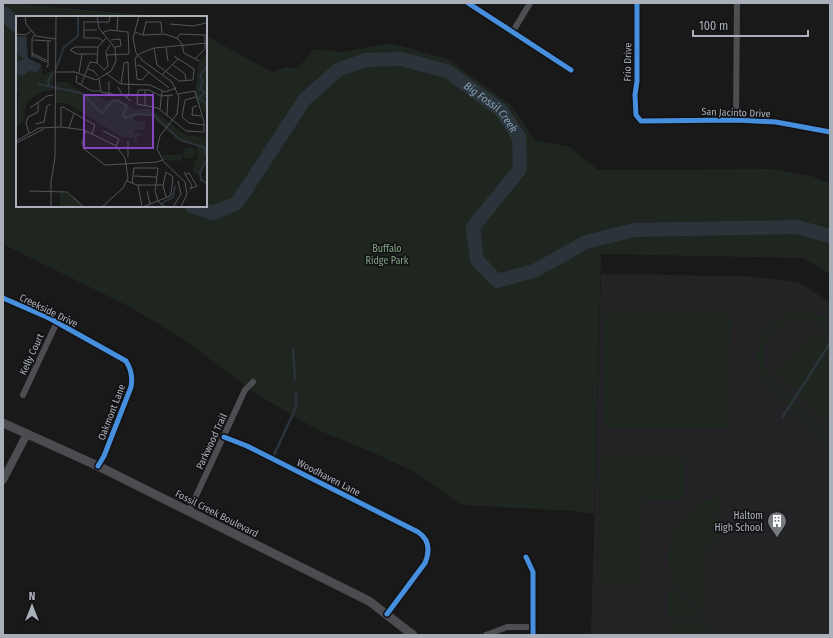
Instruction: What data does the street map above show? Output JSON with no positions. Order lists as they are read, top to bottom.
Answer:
{
  "streets": {
    "main road": ["Fossil Creek Boulevard"],
    "street": [
      "Frio Drive",
      "San Jacinto Drive",
      "Creekside Drive",
      "Kelly Court",
      "Oakmont Lane",
      "Parkwood Trail",
      "Woodhaven Lane"
    ]
  },
  "crossings": [
    ["Frio Drive", "San Jacinto Drive"],
    ["Creekside Drive", "Kelly Court"],
    ["Creekside Drive", "Oakmont Lane"],
    ["Oakmont Lane", "Fossil Creek Boulevard"],
    ["Parkwood Trail", "Woodhaven Lane"],
    ["Parkwood Trail", "Fossil Creek Boulevard"],
    ["Woodhaven Lane", "Fossil Creek Boulevard"]
  ],
  "water": ["Big Fossil Creek"],
  "parks": ["Buffalo Ridge Park"],
  "places": {
    "building": ["Haltom High School"]
  },
  "scale_bar": "100 m",
  "north": "top"
}
